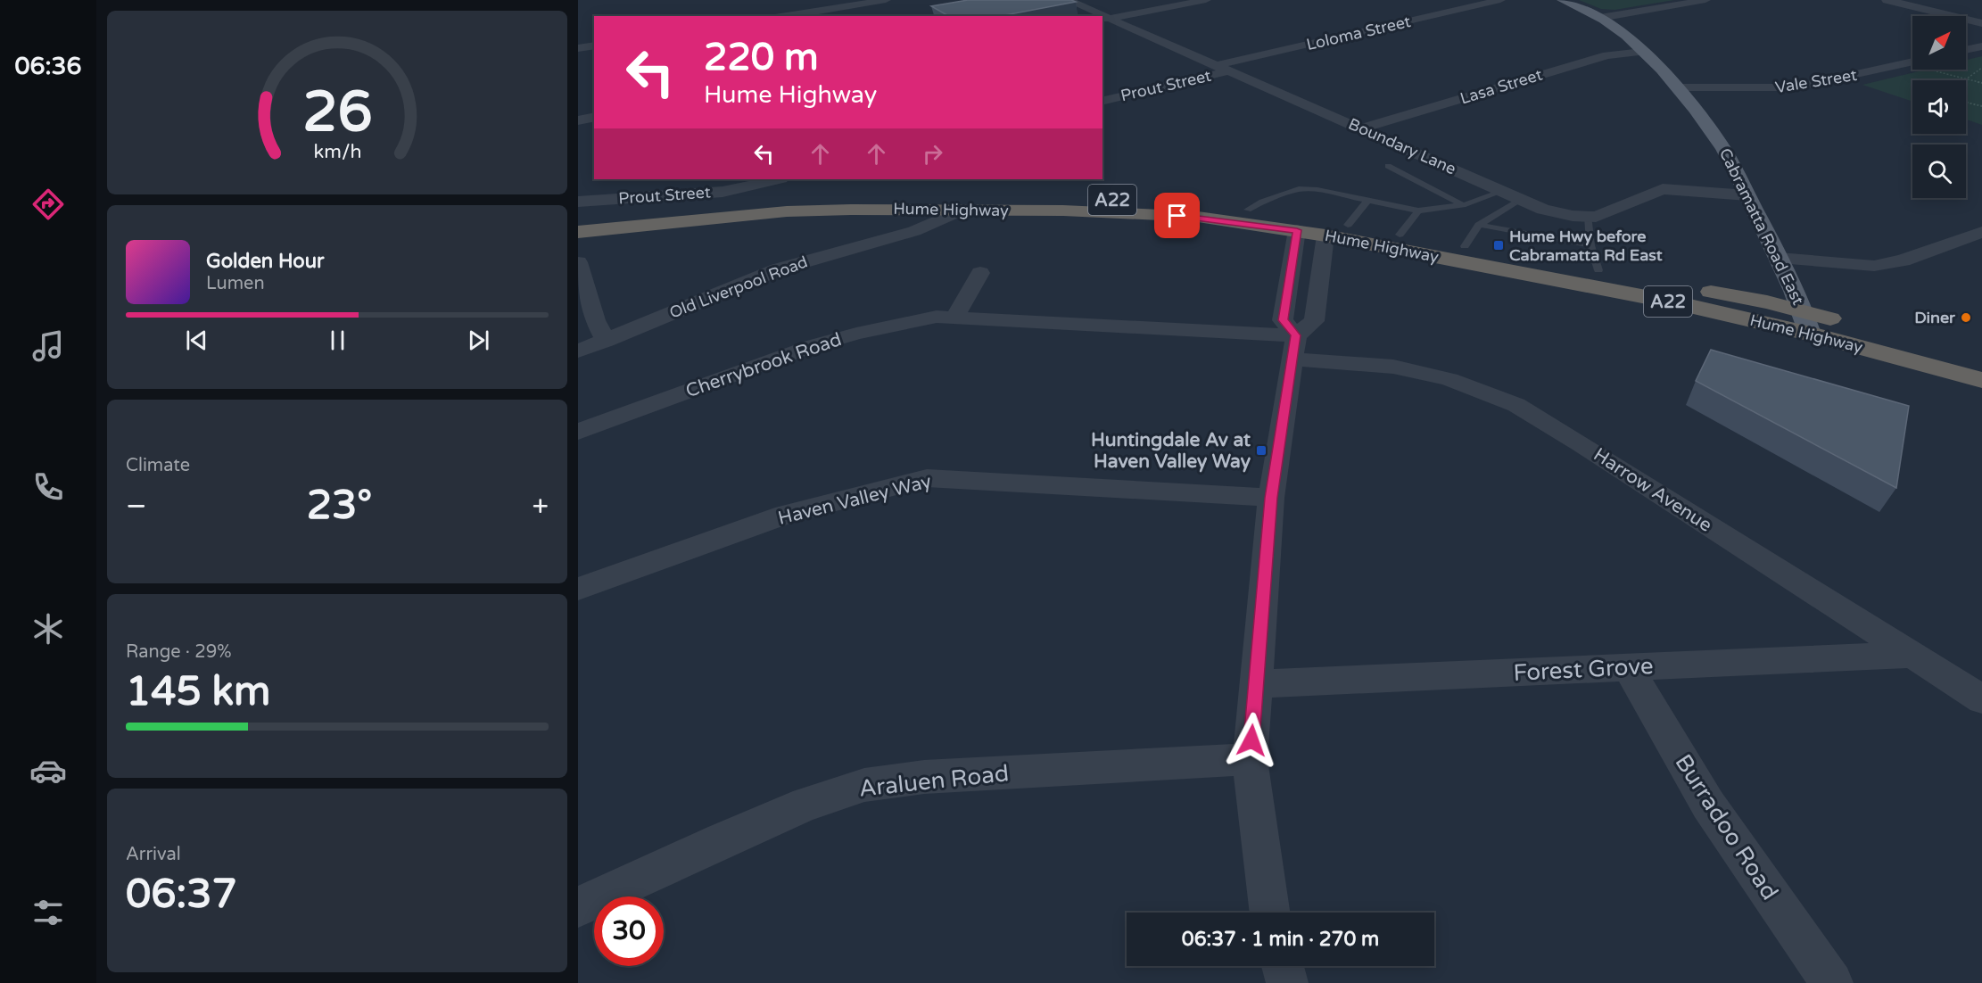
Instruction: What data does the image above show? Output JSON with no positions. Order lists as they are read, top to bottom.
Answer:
{
  "streets": {
    "highway": ["A22", "Hume Highway"],
    "main road": ["Cabramatta Road East"],
    "street": [
      "Loloma Street",
      "Vale Street",
      "Prout Street",
      "Lasa Street",
      "Boundary Lane",
      "Old Liverpool Road",
      "Cherrybrook Road",
      "Harrow Avenue",
      "Haven Valley Way",
      "Forest Grove",
      "Araluen Road",
      "Burradoo Road"
    ]
  },
  "crossings": [
    ["Loloma Street", "Prout Street"],
    ["Loloma Street", "Boundary Lane"],
    ["Vale Street", "Cabramatta Road East"],
    ["Prout Street", "Boundary Lane"],
    ["Lasa Street", "Boundary Lane"],
    ["Lasa Street", "Cabramatta Road East"],
    ["Boundary Lane", "Cabramatta Road East"],
    ["Hume Highway", "Cabramatta Road East"],
    ["Hume Highway", "Old Liverpool Road"],
    ["Cherrybrook Road", "Harrow Avenue"],
    ["Harrow Avenue", "Forest Grove"],
    ["Forest Grove", "Burradoo Road"]
  ],
  "places": {
    "transit": ["Hume Hwy before Cabramatta Rd East", "Huntingdale Av at Haven Valley Way"],
    "other": ["Diner"]
  },
  "north": "top right",
  "page": {
    "tabs": "06:36",
    "turn": ["220 m", "Hume Highway"],
    "song": ["Golden Hour", "Lumen"],
    "tile": [
      "Climate",
      ["Range · 29%", "145 km"],
      ["Arrival", "06:37"]
    ],
    "heat": ["−", "23°", "+"],
    "limit": "30",
    "trip": "06:37 · 1 min · 270 m",
    "gauge": ["26", "km/h"]
  }
}
